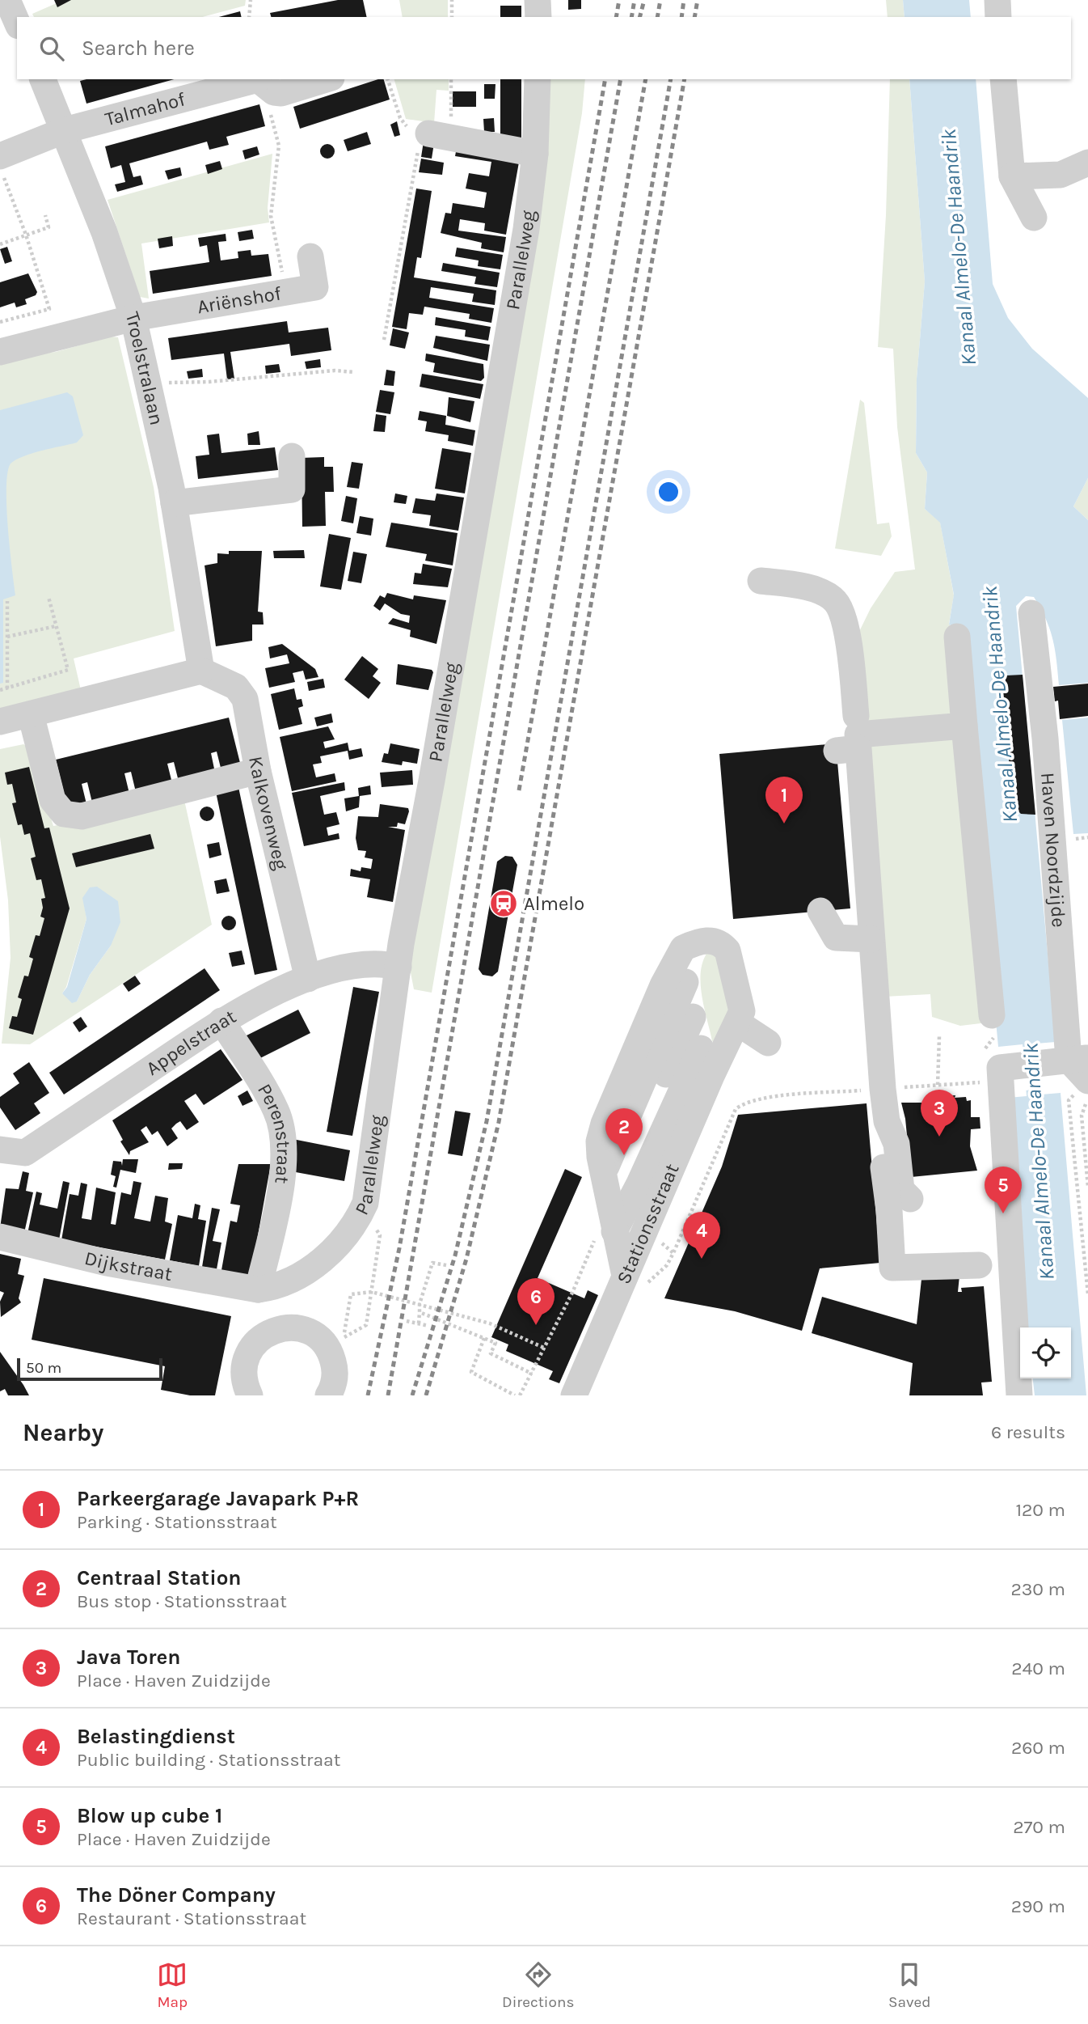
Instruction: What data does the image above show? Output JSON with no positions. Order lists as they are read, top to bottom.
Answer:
{
  "streets": {
    "street": [
      "Talmahof",
      "Parallelweg",
      "Ariënshof",
      "Troelstralaan",
      "Kalkovenweg",
      "Haven Noordzijde",
      "Appelstraat",
      "Perenstraat",
      "Stationsstraat",
      "Dijkstraat"
    ]
  },
  "crossings": [
    ["Talmahof", "Troelstralaan"],
    ["Parallelweg", "Appelstraat"],
    ["Parallelweg", "Perenstraat"],
    ["Parallelweg", "Dijkstraat"],
    ["Ariënshof", "Troelstralaan"],
    ["Troelstralaan", "Kalkovenweg"],
    ["Kalkovenweg", "Appelstraat"],
    ["Haven Noordzijde", "Stationsstraat"],
    ["Appelstraat", "Perenstraat"],
    ["Perenstraat", "Dijkstraat"]
  ],
  "water": ["Kanaal Almelo-De Haandrik"],
  "places": {
    "station": ["Almelo"]
  },
  "scale_bar": "50 m",
  "page": {
    "search": "Search here",
    "pins": [
      "1",
      "3",
      "2",
      "5",
      "4",
      "6"
    ],
    "scale": "50 m",
    "heading": ["Nearby", "6 results"],
    "list": [
      {
        "mark": "1",
        "name": "Parkeergarage Javapark P+R",
        "note": "Parking · Stationsstraat",
        "value": "120 m"
      },
      {
        "mark": "2",
        "name": "Centraal Station",
        "note": "Bus stop · Stationsstraat",
        "value": "230 m"
      },
      {
        "mark": "3",
        "name": "Java Toren",
        "note": "Place · Haven Zuidzijde",
        "value": "240 m"
      },
      {
        "mark": "4",
        "name": "Belastingdienst",
        "note": "Public building · Stationsstraat",
        "value": "260 m"
      },
      {
        "mark": "5",
        "name": "Blow up cube 1",
        "note": "Place · Haven Zuidzijde",
        "value": "270 m"
      },
      {
        "mark": "6",
        "name": "The Döner Company",
        "note": "Restaurant · Stationsstraat",
        "value": "290 m"
      }
    ],
    "nav": ["Map", "Directions", "Saved"]
  }
}
